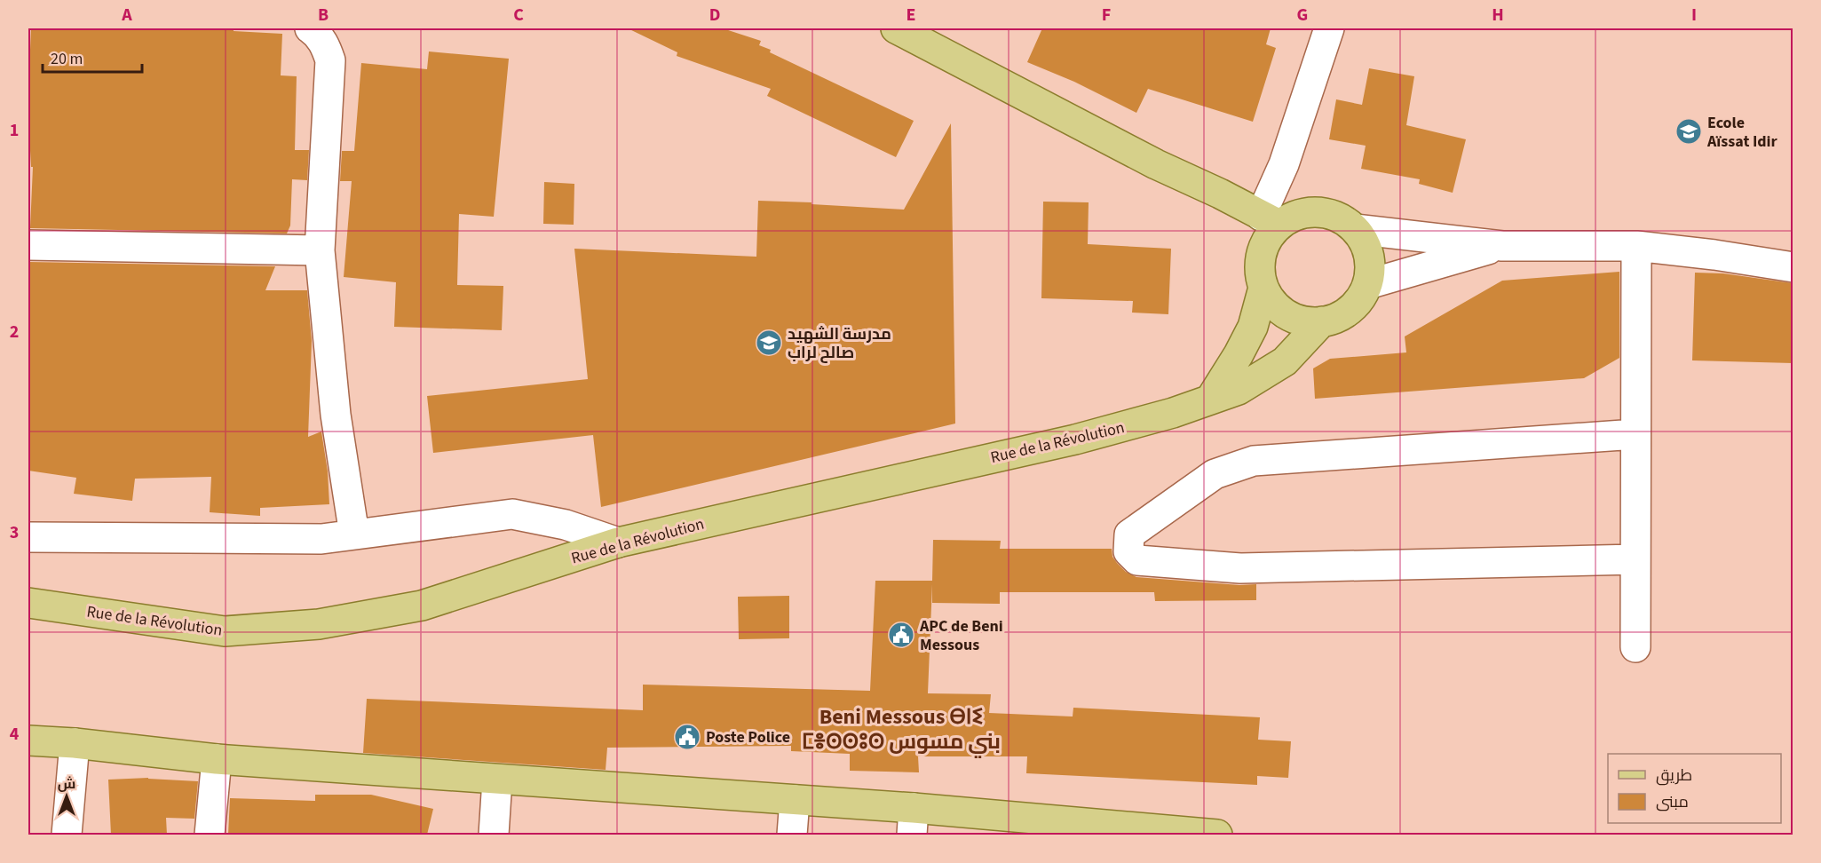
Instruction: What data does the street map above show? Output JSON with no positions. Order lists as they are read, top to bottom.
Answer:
{
  "streets": {
    "main road": ["Rue de la Révolution"]
  },
  "districts": ["Beni Messous ⴱⵏⵉ ⵎⴻⵙⵙⵓⵙ بني مسوس"],
  "places": {
    "school or university": ["Ecole Aïssat Idir", "مدرسة الشهيد صالح لراب"],
    "public building": ["APC de Beni Messous", "Poste Police"]
  },
  "legend": ["طريق", "مبنى"],
  "scale_bar": "20 m",
  "north": "top",
  "grid": {
    "columns": [
      "A",
      "B",
      "C",
      "D",
      "E",
      "F",
      "G",
      "H",
      "I"
    ],
    "rows": [
      "1",
      "2",
      "3",
      "4"
    ]
  }
}
